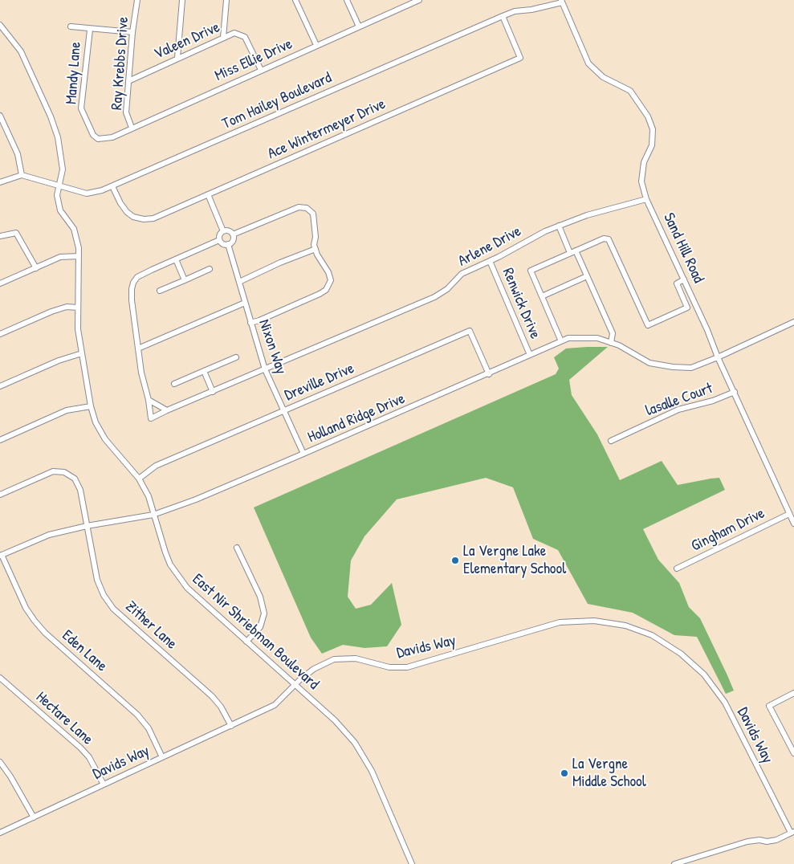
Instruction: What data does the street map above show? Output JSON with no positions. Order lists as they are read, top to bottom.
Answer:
{
  "streets": {
    "street": [
      "Valeen Drive",
      "Miss Ellie Drive",
      "Ray Krebbs Drive",
      "Mandy Lane",
      "Tom Hailey Boulevard",
      "Ace Wintermeyer Drive",
      "Arlene Drive",
      "Sand Hill Road",
      "Renwick Drive",
      "Nixon Way",
      "Dreville Drive",
      "lasalle Court",
      "Holland Ridge Drive",
      "Gingham Drive",
      "Zither Lane",
      "East Nir Shriebman Boulevard",
      "Davids Way",
      "Eden Lane",
      "Hectare Lane"
    ]
  },
  "crossings": [
    ["Valeen Drive", "Miss Ellie Drive"],
    ["Valeen Drive", "Ray Krebbs Drive"],
    ["Miss Ellie Drive", "Ray Krebbs Drive"],
    ["Miss Ellie Drive", "Mandy Lane"],
    ["Tom Hailey Boulevard", "Ace Wintermeyer Drive"],
    ["Tom Hailey Boulevard", "Sand Hill Road"],
    ["Tom Hailey Boulevard", "East Nir Shriebman Boulevard"],
    ["Arlene Drive", "Sand Hill Road"],
    ["Arlene Drive", "Renwick Drive"],
    ["Arlene Drive", "Nixon Way"],
    ["Sand Hill Road", "lasalle Court"],
    ["Sand Hill Road", "Holland Ridge Drive"],
    ["Sand Hill Road", "Gingham Drive"],
    ["Renwick Drive", "Holland Ridge Drive"],
    ["Nixon Way", "Dreville Drive"],
    ["Nixon Way", "Holland Ridge Drive"],
    ["Dreville Drive", "Holland Ridge Drive"],
    ["Dreville Drive", "East Nir Shriebman Boulevard"],
    ["Holland Ridge Drive", "Zither Lane"],
    ["Holland Ridge Drive", "East Nir Shriebman Boulevard"],
    ["Holland Ridge Drive", "Eden Lane"],
    ["Zither Lane", "Davids Way"],
    ["East Nir Shriebman Boulevard", "Davids Way"],
    ["Davids Way", "Eden Lane"],
    ["Davids Way", "Hectare Lane"]
  ],
  "places": ["La Vergne Lake Elementary School", "La Vergne Middle School"]
}
